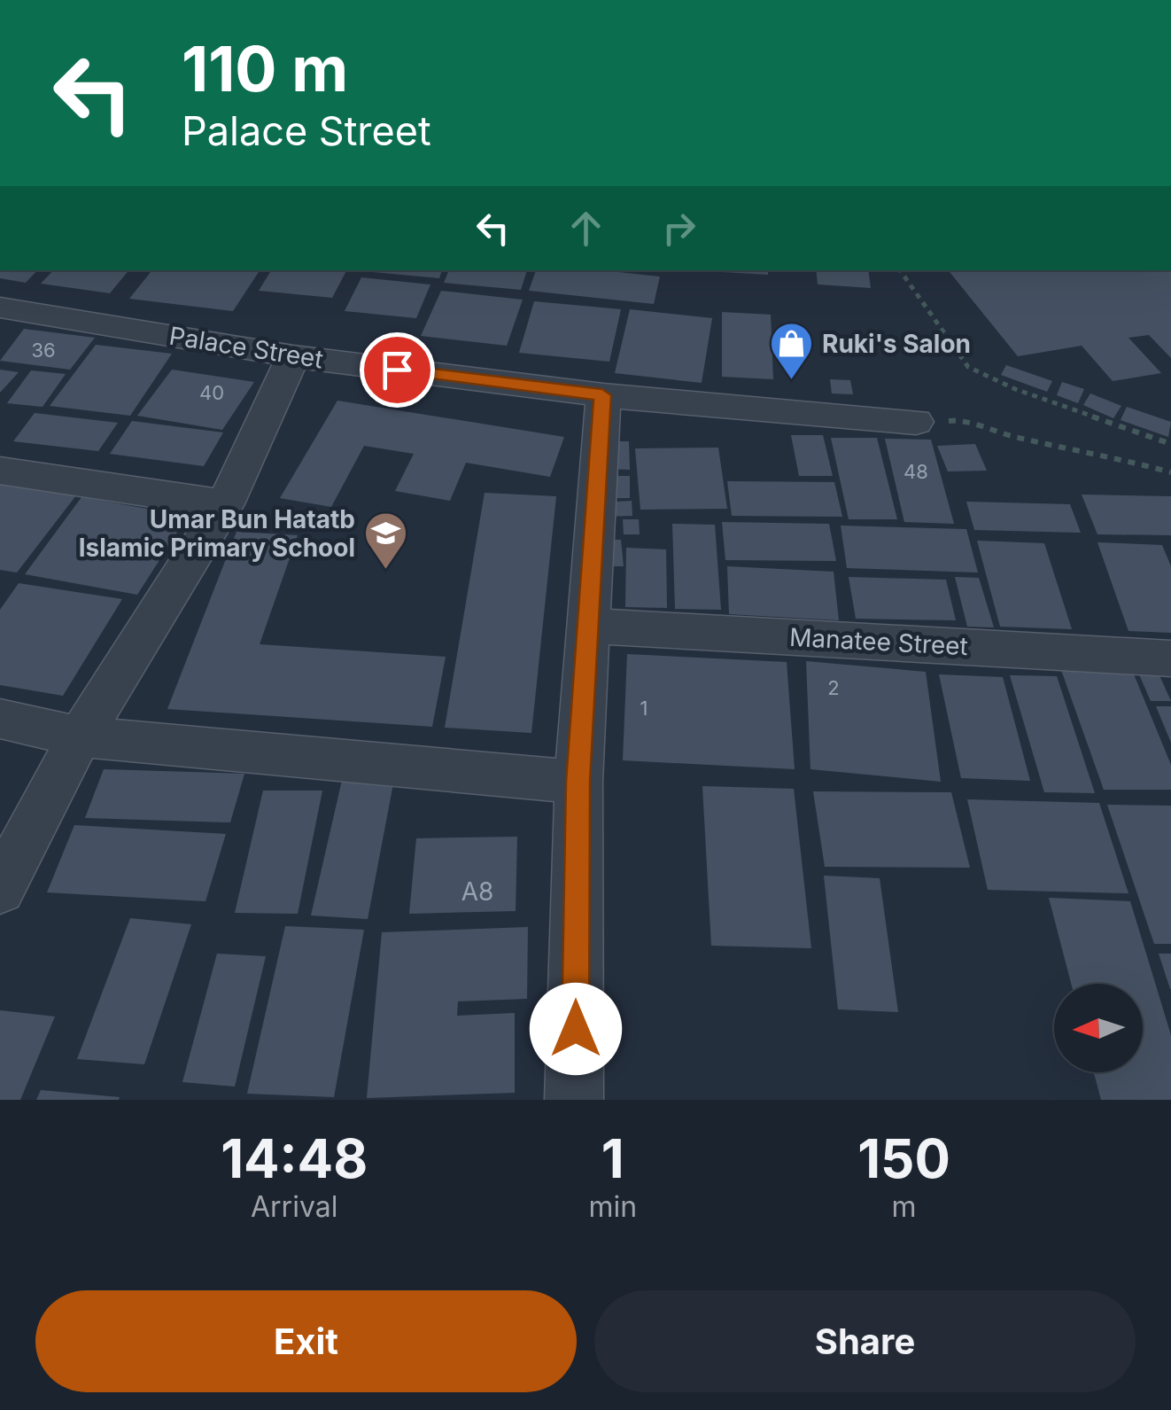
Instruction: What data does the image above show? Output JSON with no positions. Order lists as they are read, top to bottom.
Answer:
{
  "streets": {
    "street": ["Palace Street", "Manatee Street"]
  },
  "places": {
    "shop": ["Ruki's Salon"],
    "school or university": ["Umar Bun Hatatb Islamic Primary School"]
  },
  "house_numbers": [
    "36",
    "40",
    "48",
    "2",
    "1",
    "A8"
  ],
  "north": "left",
  "page": {
    "turn": ["110 m", "Palace Street"],
    "eta": [
      "14:48",
      "Arrival",
      "1",
      "min",
      "150",
      "m"
    ],
    "buttons": ["Exit", "Share"]
  }
}
